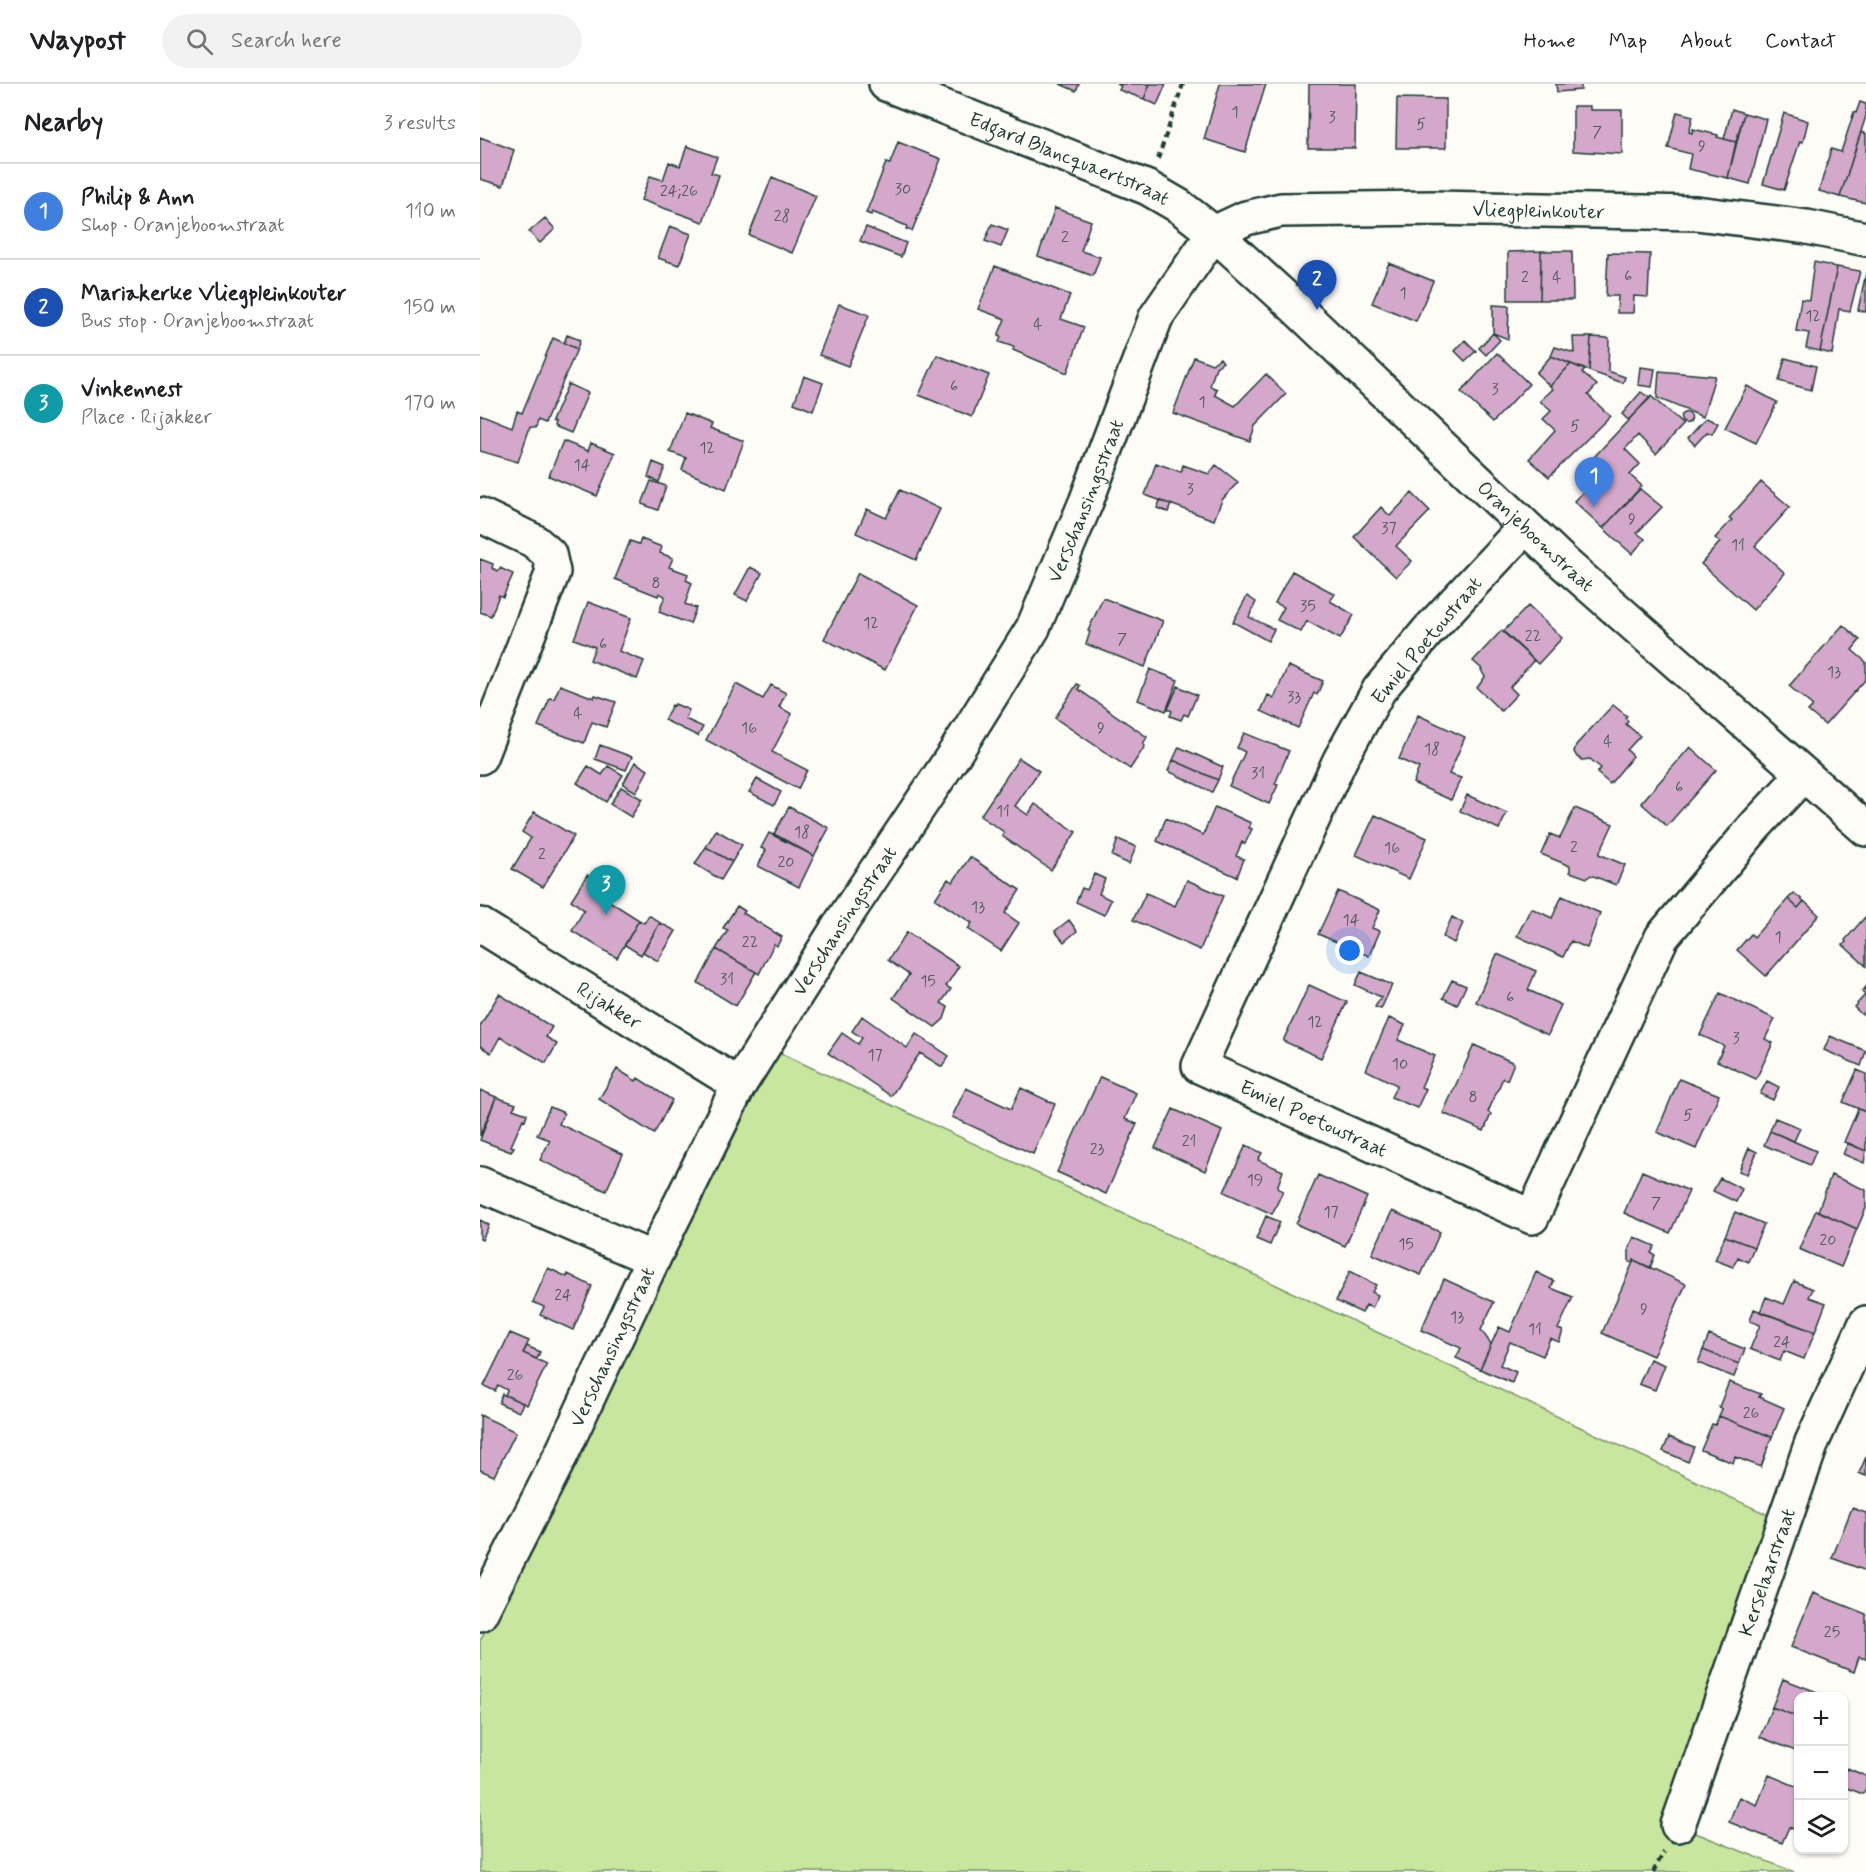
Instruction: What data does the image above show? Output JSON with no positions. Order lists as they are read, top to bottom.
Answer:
{
  "streets": {
    "street": [
      "Edgard Blancquaertstraat",
      "Vliegpleinkouter",
      "Verschansingsstraat",
      "Oranjeboomstraat",
      "Emiel Poetoustraat",
      "Rijakker",
      "Kerselaarstraat"
    ]
  },
  "crossings": [
    ["Edgard Blancquaertstraat", "Vliegpleinkouter"],
    ["Edgard Blancquaertstraat", "Verschansingsstraat"],
    ["Edgard Blancquaertstraat", "Oranjeboomstraat"],
    ["Vliegpleinkouter", "Verschansingsstraat"],
    ["Vliegpleinkouter", "Oranjeboomstraat"],
    ["Verschansingsstraat", "Oranjeboomstraat"],
    ["Verschansingsstraat", "Rijakker"],
    ["Oranjeboomstraat", "Emiel Poetoustraat"]
  ],
  "house_numbers": [
    "1",
    "3",
    "5",
    "7",
    "9",
    "30",
    "24;26",
    "28",
    "2",
    "6",
    "2",
    "4",
    "1",
    "12",
    "4",
    "6",
    "3",
    "1",
    "5",
    "12",
    "14",
    "3",
    "9",
    "37",
    "11",
    "8",
    "35",
    "12",
    "22",
    "7",
    "6",
    "13",
    "33",
    "4",
    "16",
    "9",
    "4",
    "18",
    "31",
    "6",
    "11",
    "18",
    "2",
    "16",
    "2",
    "20",
    "13",
    "14",
    "1",
    "22",
    "31",
    "15",
    "6",
    "12",
    "3",
    "17",
    "10",
    "8",
    "5",
    "21",
    "23",
    "19",
    "7",
    "17",
    "20",
    "15",
    "24",
    "9",
    "13",
    "11",
    "24",
    "26",
    "26",
    "25"
  ],
  "page": {
    "header": "Waypost",
    "search": "Search here",
    "nav": [
      "Home",
      "Map",
      "About",
      "Contact"
    ],
    "heading": ["Nearby", "3 results"],
    "list": [
      {
        "mark": "1",
        "name": "Philip & Ann",
        "note": "Shop · Oranjeboomstraat",
        "value": "110 m"
      },
      {
        "mark": "2",
        "name": "Mariakerke Vliegpleinkouter",
        "note": "Bus stop · Oranjeboomstraat",
        "value": "150 m"
      },
      {
        "mark": "3",
        "name": "Vinkennest",
        "note": "Place · Rijakker",
        "value": "170 m"
      }
    ],
    "pins": ["2", "1", "3"],
    "map_buttons": ["+", "−"]
  }
}
